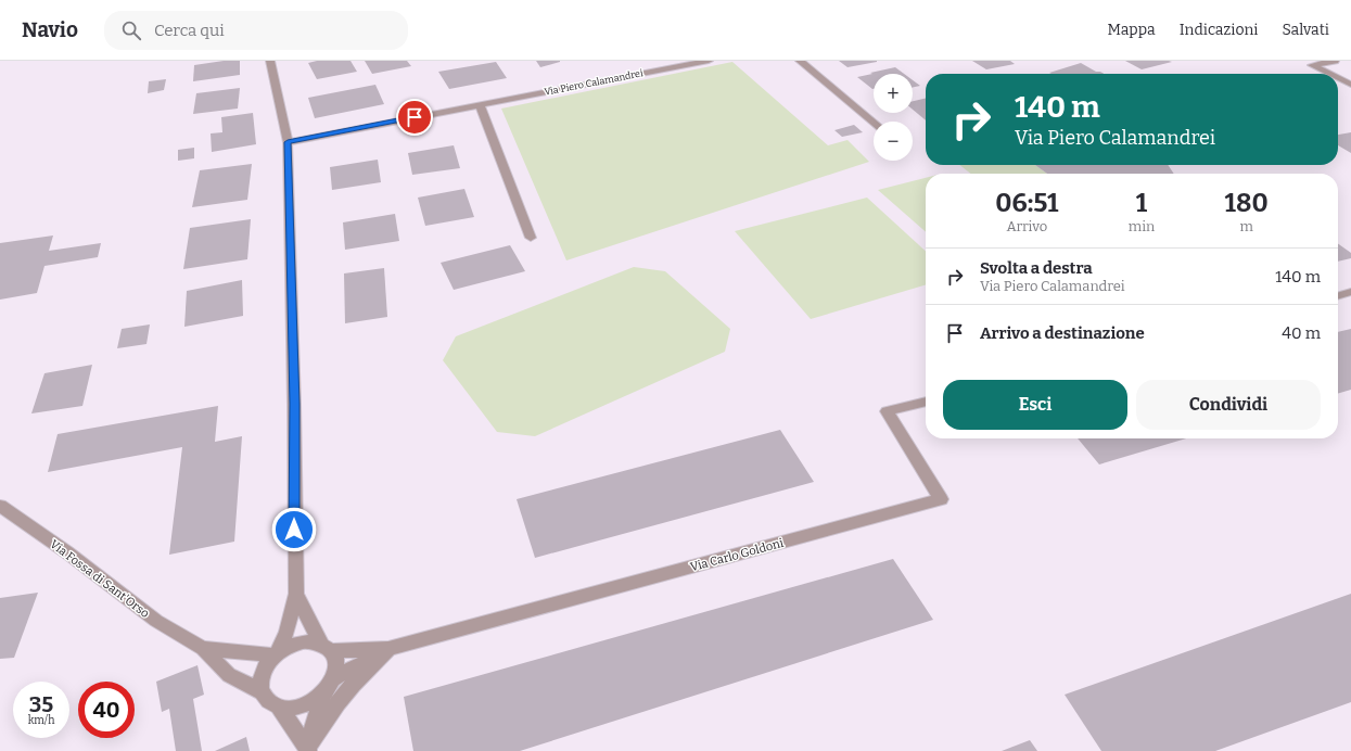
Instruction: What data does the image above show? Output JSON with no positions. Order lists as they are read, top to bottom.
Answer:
{
  "streets": {
    "street": ["Via Piero Calamandrei", "Via Carlo Goldoni", "Via Fossa di Sant'Orso"]
  },
  "crossings": [
    ["Via Carlo Goldoni", "Via Fossa di Sant'Orso"]
  ],
  "page": {
    "header": "Navio",
    "search": "Cerca qui",
    "nav": ["Mappa", "Indicazioni", "Salvati"],
    "map_buttons": ["+", "−"],
    "turn": ["140 m", "Via Piero Calamandrei"],
    "eta": [
      "06:51",
      "Arrivo",
      "1",
      "min",
      "180",
      "m"
    ],
    "list": [
      {
        "name": "Svolta a destra",
        "note": "Via Piero Calamandrei",
        "value": "140 m"
      },
      {
        "name": "Arrivo a destinazione",
        "value": "40 m"
      }
    ],
    "buttons": ["Esci", "Condividi"],
    "speed": "35 km/h",
    "limit": "40"
  }
}
